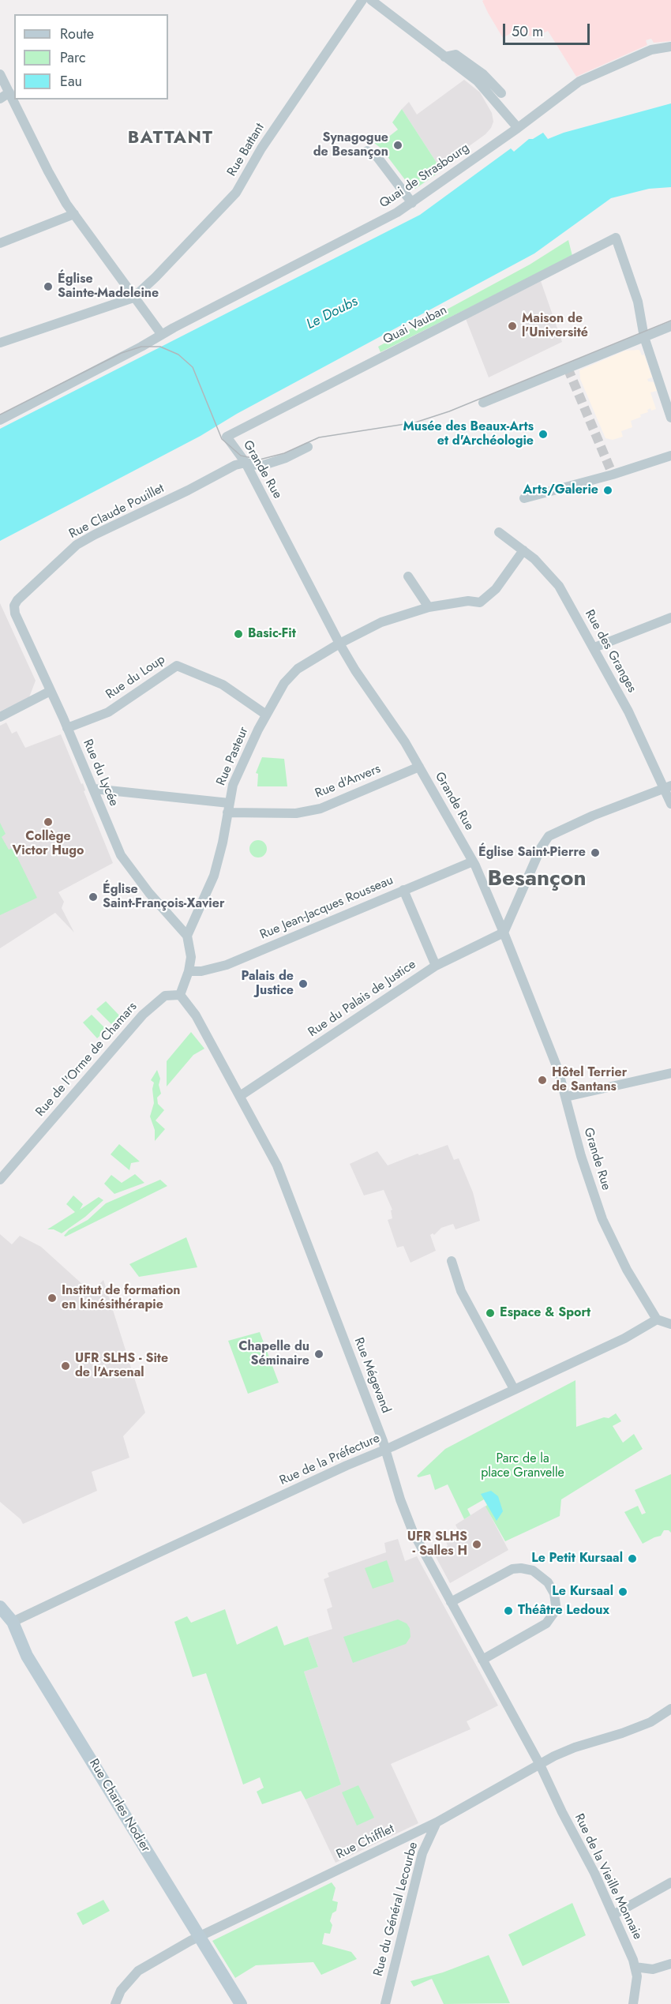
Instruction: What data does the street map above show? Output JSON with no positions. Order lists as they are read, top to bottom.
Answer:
{
  "streets": {
    "main road": ["Rue Charles Nodier"],
    "street": [
      "Rue Battant",
      "Quai de Strasbourg",
      "Quai Vauban",
      "Grande Rue",
      "Rue Claude Pouillet",
      "Rue des Granges",
      "Rue du Loup",
      "Rue Pasteur",
      "Rue du Lycée",
      "Rue d'Anvers",
      "Rue Jean-Jacques Rousseau",
      "Rue du Palais de Justice",
      "Rue de l'Orme de Chamars",
      "Rue Mégevand",
      "Rue de la Préfecture",
      "Rue Chifflet",
      "Rue de la Vieille Monnaie",
      "Rue du Général Lecourbe"
    ]
  },
  "crossings": [
    ["Quai Vauban", "Grande Rue"],
    ["Grande Rue", "Rue Claude Pouillet"],
    ["Grande Rue", "Rue Pasteur"],
    ["Grande Rue", "Rue d'Anvers"],
    ["Grande Rue", "Rue Jean-Jacques Rousseau"],
    ["Grande Rue", "Rue du Palais de Justice"],
    ["Grande Rue", "Rue de la Préfecture"],
    ["Rue Claude Pouillet", "Rue du Lycée"],
    ["Rue des Granges", "Rue Pasteur"],
    ["Rue du Loup", "Rue Pasteur"],
    ["Rue du Loup", "Rue du Lycée"],
    ["Rue Pasteur", "Rue du Lycée"],
    ["Rue Pasteur", "Rue d'Anvers"],
    ["Rue du Lycée", "Rue d'Anvers"],
    ["Rue du Palais de Justice", "Rue Mégevand"],
    ["Rue de l'Orme de Chamars", "Rue Mégevand"],
    ["Rue Mégevand", "Rue de la Préfecture"],
    ["Rue Mégevand", "Rue Chifflet"],
    ["Rue Mégevand", "Rue de la Vieille Monnaie"],
    ["Rue de la Préfecture", "Rue Charles Nodier"],
    ["Rue Charles Nodier", "Rue Chifflet"],
    ["Rue Chifflet", "Rue de la Vieille Monnaie"],
    ["Rue Chifflet", "Rue du Général Lecourbe"]
  ],
  "districts": ["BATTANT", "Besançon"],
  "water": ["Le Doubs"],
  "parks": ["Parc de la place Granvelle"],
  "places": [
    "Synagogue de Besançon",
    "Église Sainte-Madeleine",
    "Maison de l'Université",
    "Musée des Beaux-Arts et d'Archéologie",
    "Arts/Galerie",
    "Basic-Fit",
    "Collège Victor Hugo",
    "Église Saint-Pierre",
    "Église Saint-François-Xavier",
    "Palais de Justice",
    "Hôtel Terrier de Santans",
    "Institut de formation en kinésithérapie",
    "Espace & Sport",
    "Chapelle du Séminaire",
    "UFR SLHS - Site de l'Arsenal",
    "UFR SLHS - Salles H",
    "Le Petit Kursaal",
    "Le Kursaal",
    "Théâtre Ledoux"
  ],
  "legend": ["Route", "Parc", "Eau"],
  "scale_bar": "50 m"
}
